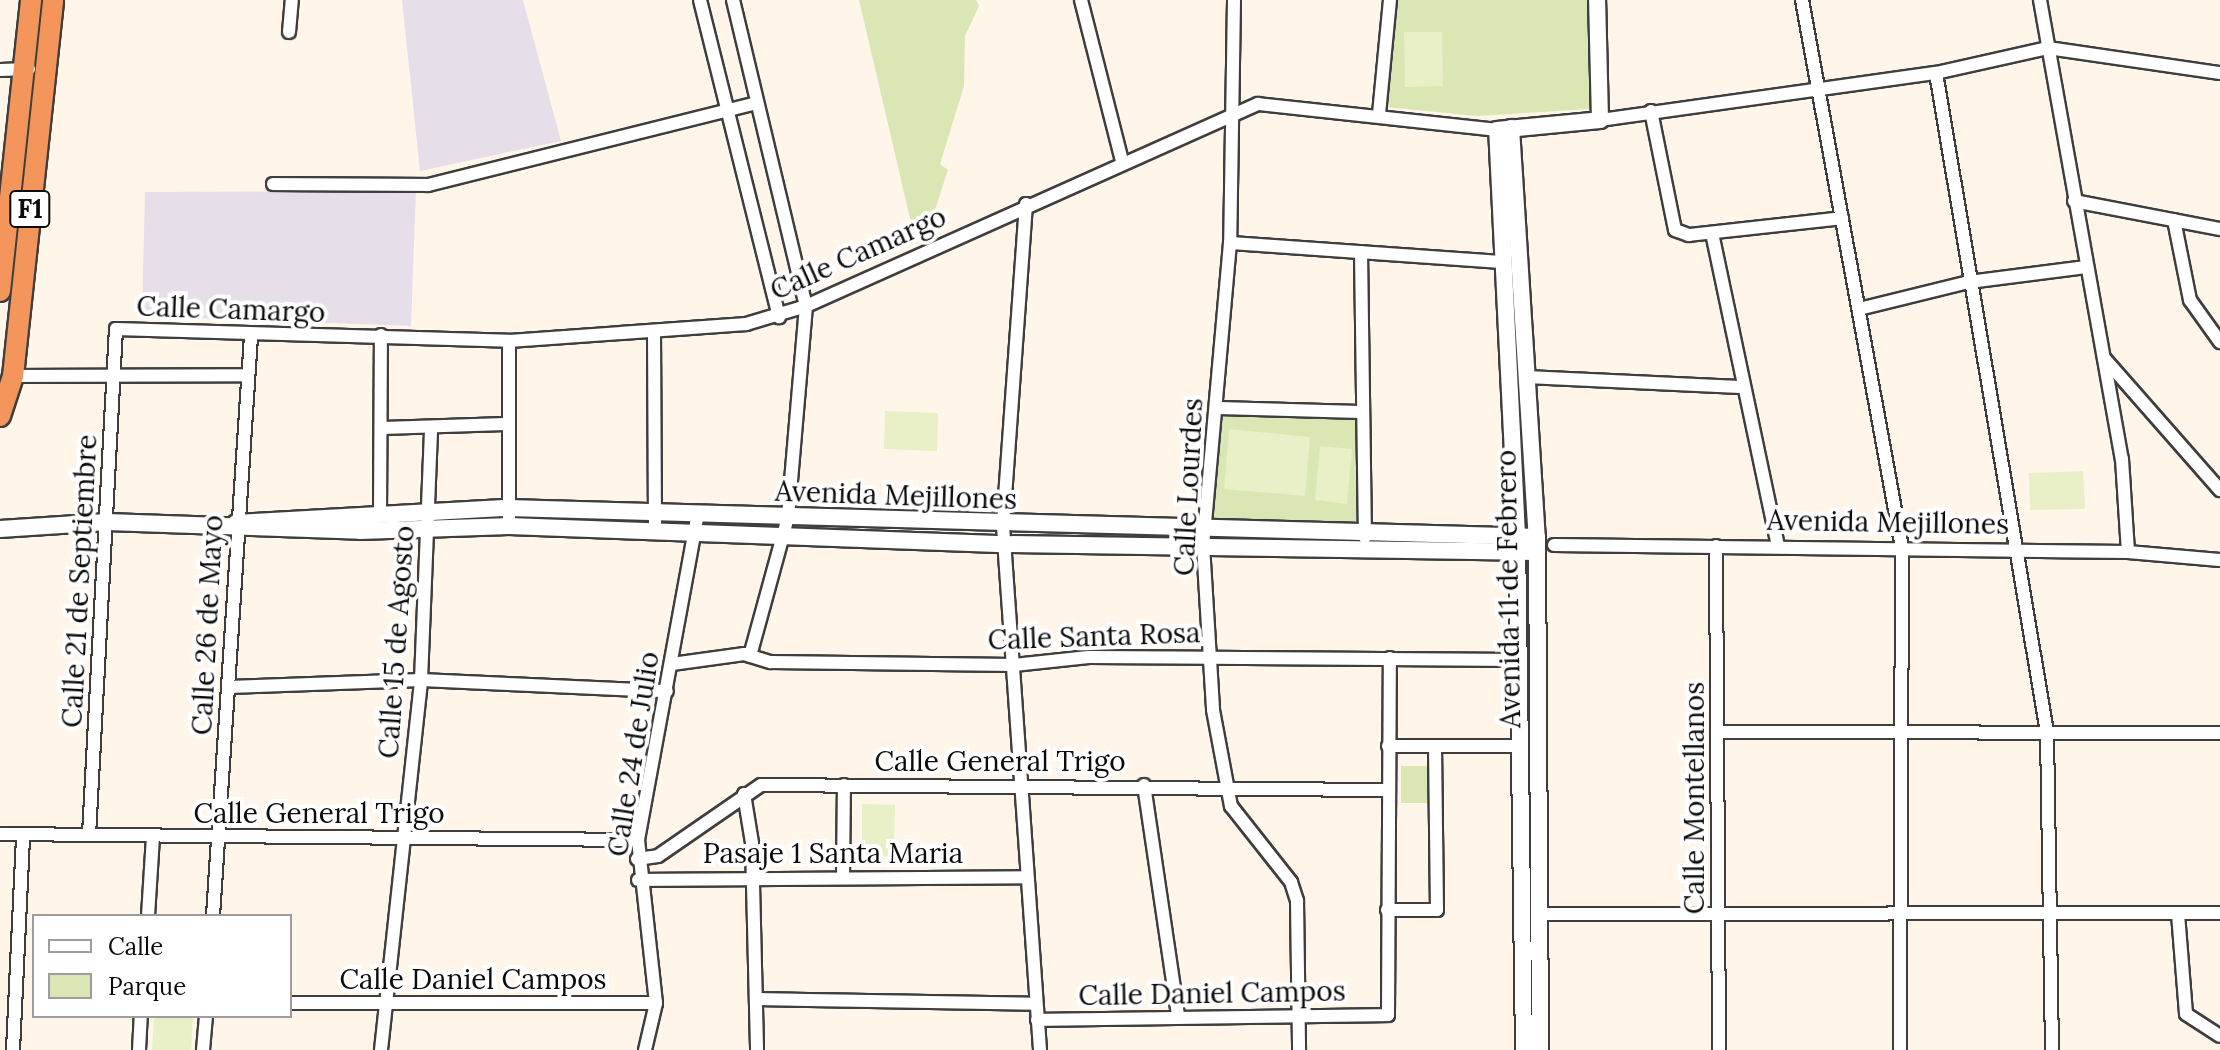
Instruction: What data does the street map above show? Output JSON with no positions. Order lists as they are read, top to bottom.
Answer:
{
  "streets": {
    "highway": ["F1"],
    "street": [
      "Calle Camargo",
      "Calle Lourdes",
      "Avenida Mejillones",
      "Calle 21 de Septiembre",
      "Avenida 11 de Febrero",
      "Calle 26 de Mayo",
      "Calle Santa Rosa",
      "Calle 15 de Agosto",
      "Calle 24 de Julio",
      "Calle General Trigo",
      "Calle Montellanos",
      "Pasaje 1 Santa Maria",
      "Calle Daniel Campos"
    ]
  },
  "crossings": [
    ["Calle Camargo", "Calle Lourdes"],
    ["Calle Camargo", "Calle 21 de Septiembre"],
    ["Calle Camargo", "Avenida 11 de Febrero"],
    ["Calle Camargo", "Calle 26 de Mayo"],
    ["Calle Lourdes", "Avenida Mejillones"],
    ["Calle Lourdes", "Calle Santa Rosa"],
    ["Calle Lourdes", "Calle General Trigo"],
    ["Calle Lourdes", "Calle Daniel Campos"],
    ["Avenida Mejillones", "Calle 21 de Septiembre"],
    ["Avenida Mejillones", "Avenida 11 de Febrero"],
    ["Avenida Mejillones", "Calle 26 de Mayo"],
    ["Avenida Mejillones", "Calle 15 de Agosto"],
    ["Avenida Mejillones", "Calle 24 de Julio"],
    ["Avenida Mejillones", "Calle Montellanos"],
    ["Calle 21 de Septiembre", "Calle General Trigo"],
    ["Avenida 11 de Febrero", "Calle Santa Rosa"],
    ["Calle 26 de Mayo", "Calle General Trigo"],
    ["Calle Santa Rosa", "Calle 24 de Julio"],
    ["Calle 15 de Agosto", "Calle General Trigo"],
    ["Calle 15 de Agosto", "Calle Daniel Campos"],
    ["Calle 24 de Julio", "Calle General Trigo"],
    ["Calle 24 de Julio", "Pasaje 1 Santa Maria"],
    ["Calle 24 de Julio", "Calle Daniel Campos"]
  ],
  "legend": ["Calle", "Parque"]
}
